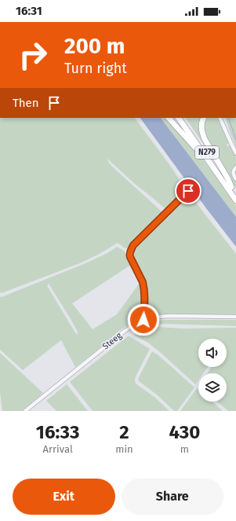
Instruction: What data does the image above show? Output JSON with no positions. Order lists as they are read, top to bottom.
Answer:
{
  "streets": {
    "highway": ["N279"],
    "street": ["Steeg"]
  },
  "page": {
    "status": "16:31",
    "turn": ["200 m", "Turn right"],
    "then": "Then",
    "eta": [
      "16:33",
      "Arrival",
      "2",
      "min",
      "430",
      "m"
    ],
    "buttons": ["Exit", "Share"]
  }
}
